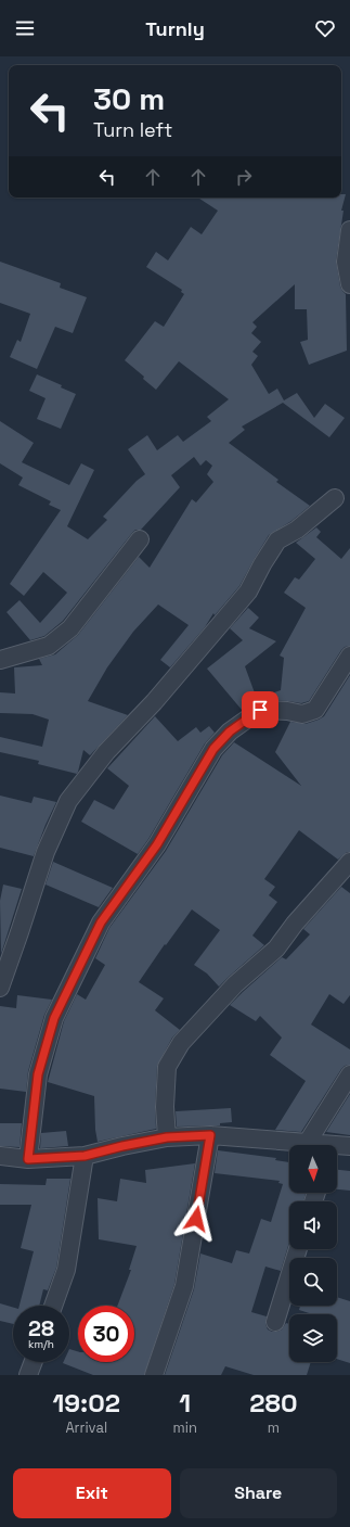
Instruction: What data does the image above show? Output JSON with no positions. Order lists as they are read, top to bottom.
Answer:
{
  "north": "bottom",
  "page": {
    "header": "Turnly",
    "turn": ["30 m", "Turn left"],
    "speed": "28 km/h",
    "limit": "30",
    "eta": [
      "19:02",
      "Arrival",
      "1",
      "min",
      "280",
      "m"
    ],
    "buttons": ["Exit", "Share"]
  }
}
